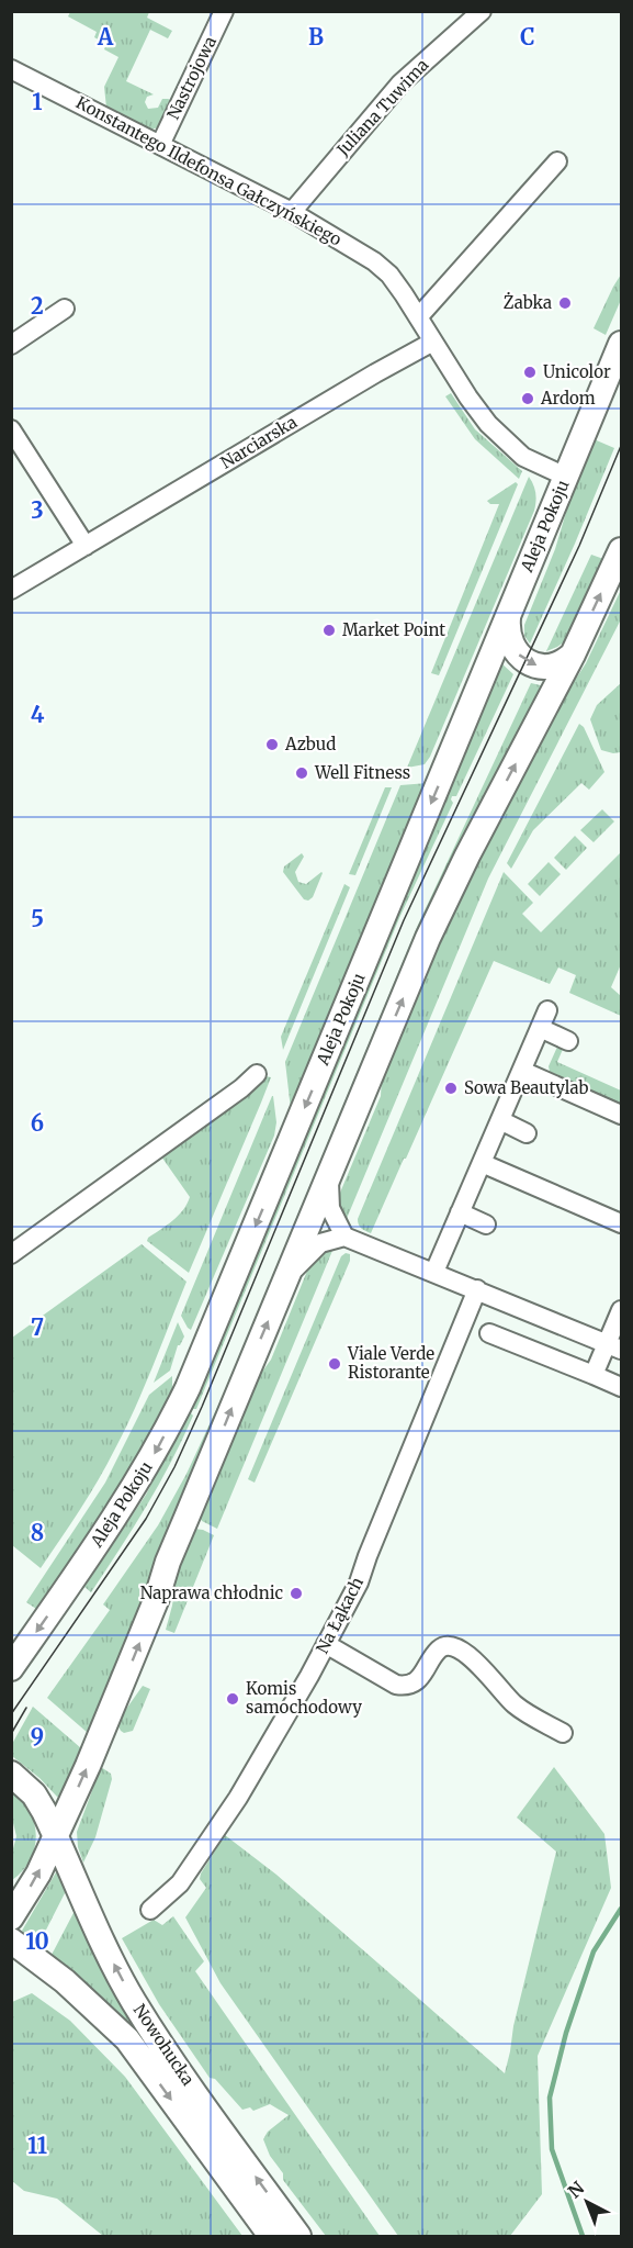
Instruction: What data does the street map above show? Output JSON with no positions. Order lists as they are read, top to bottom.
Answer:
{
  "streets": {
    "main road": ["Aleja Pokoju", "Nowohucka"],
    "street": [
      "Nastrojowa",
      "Juliana Tuwima",
      "Konstantego Ildefonsa Gałczyńskiego",
      "Narciarska",
      "Na Łąkach"
    ]
  },
  "crossings": [
    ["Nastrojowa", "Konstantego Ildefonsa Gałczyńskiego"],
    ["Juliana Tuwima", "Konstantego Ildefonsa Gałczyńskiego"],
    ["Konstantego Ildefonsa Gałczyńskiego", "Narciarska"],
    ["Konstantego Ildefonsa Gałczyńskiego", "Aleja Pokoju"]
  ],
  "places": [
    "Żabka",
    "Unicolor",
    "Ardom",
    "Market Point",
    "Azbud",
    "Well Fitness",
    "Sowa Beautylab",
    "Viale Verde Ristorante",
    "Naprawa chłodnic",
    "Komis samochodowy"
  ],
  "north": "top left",
  "grid": {
    "columns": ["A", "B", "C"],
    "rows": [
      "1",
      "2",
      "3",
      "4",
      "5",
      "6",
      "7",
      "8",
      "9",
      "10",
      "11"
    ]
  }
}
